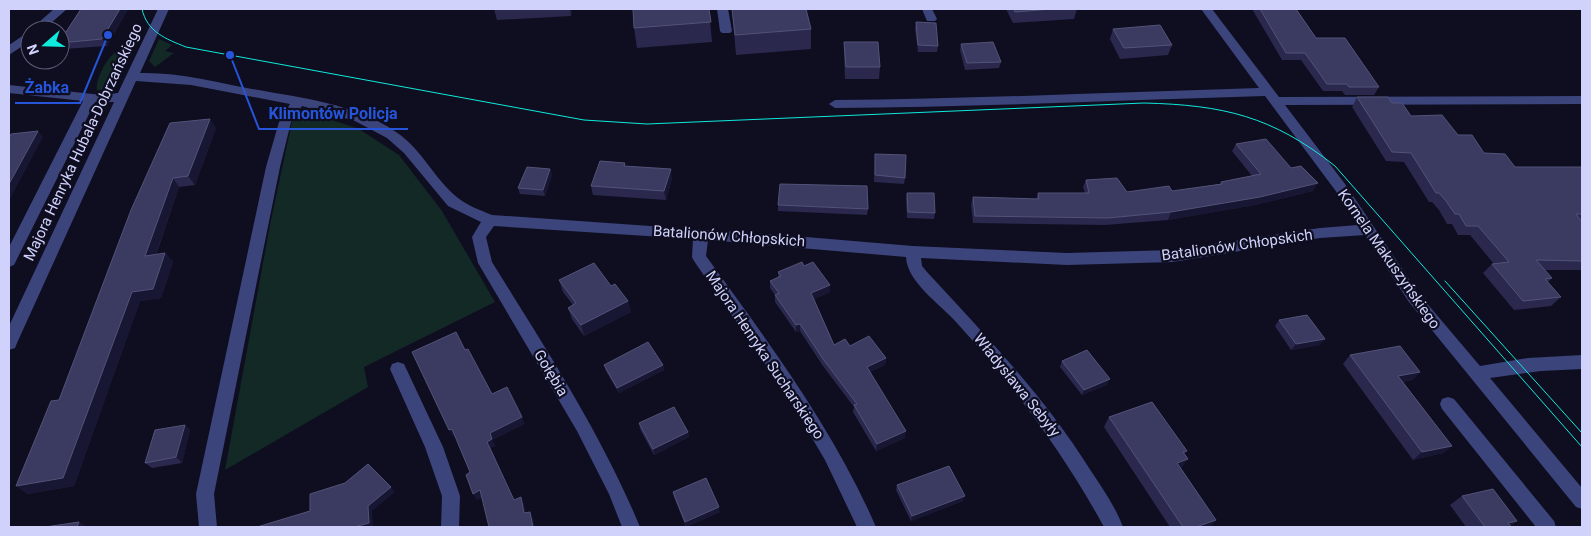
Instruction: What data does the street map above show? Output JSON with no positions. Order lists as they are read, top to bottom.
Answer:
{
  "streets": {
    "street": [
      "Majora Henryka Hubala-Dobrzańskiego",
      "Batalionów Chłopskich",
      "Kornela Makuszyńskiego",
      "Majora Henryka Sucharskiego",
      "Gołębia",
      "Władysława Sebyły"
    ]
  },
  "crossings": [
    ["Majora Henryka Hubala-Dobrzańskiego", "Batalionów Chłopskich"],
    ["Batalionów Chłopskich", "Kornela Makuszyńskiego"],
    ["Batalionów Chłopskich", "Majora Henryka Sucharskiego"],
    ["Batalionów Chłopskich", "Gołębia"],
    ["Batalionów Chłopskich", "Władysława Sebyły"]
  ],
  "places": ["Żabka", "Klimontów Policja"],
  "north": "left"
}
